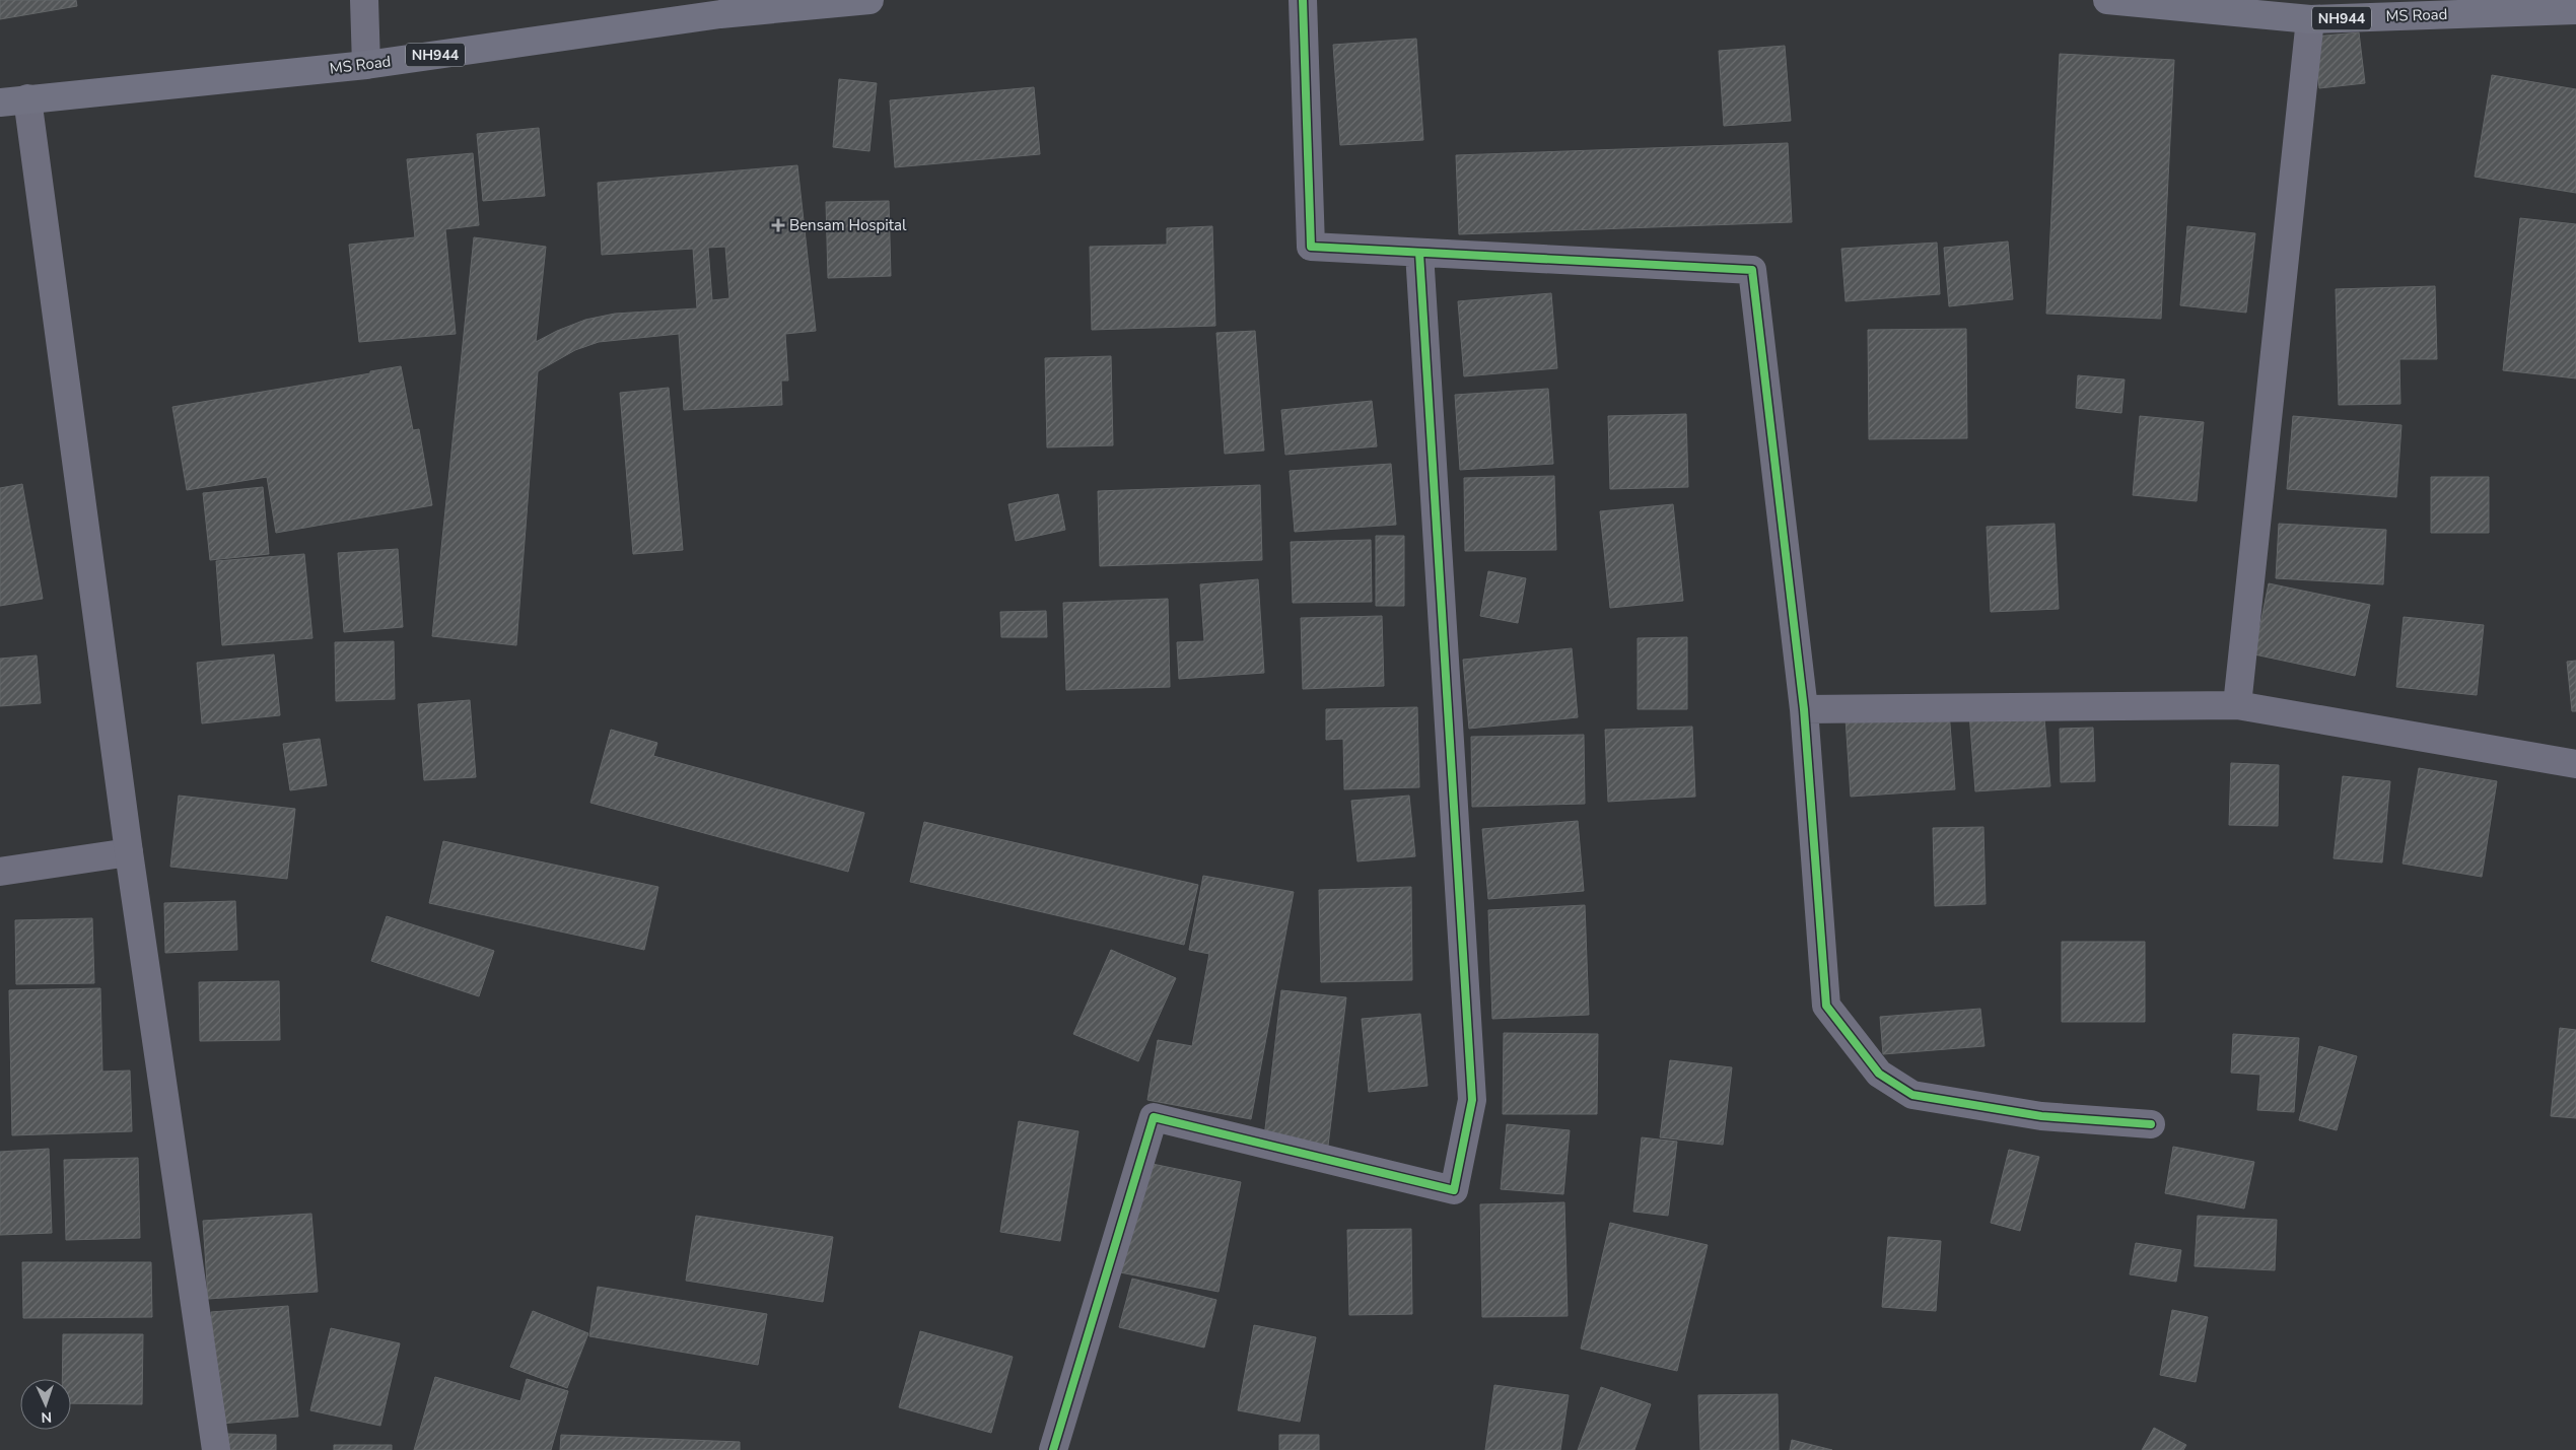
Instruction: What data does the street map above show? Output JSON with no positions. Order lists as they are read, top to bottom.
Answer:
{
  "streets": {
    "highway": ["MS Road", "NH944"]
  },
  "places": {
    "health": ["Bensam Hospital"]
  },
  "north": "bottom"
}
